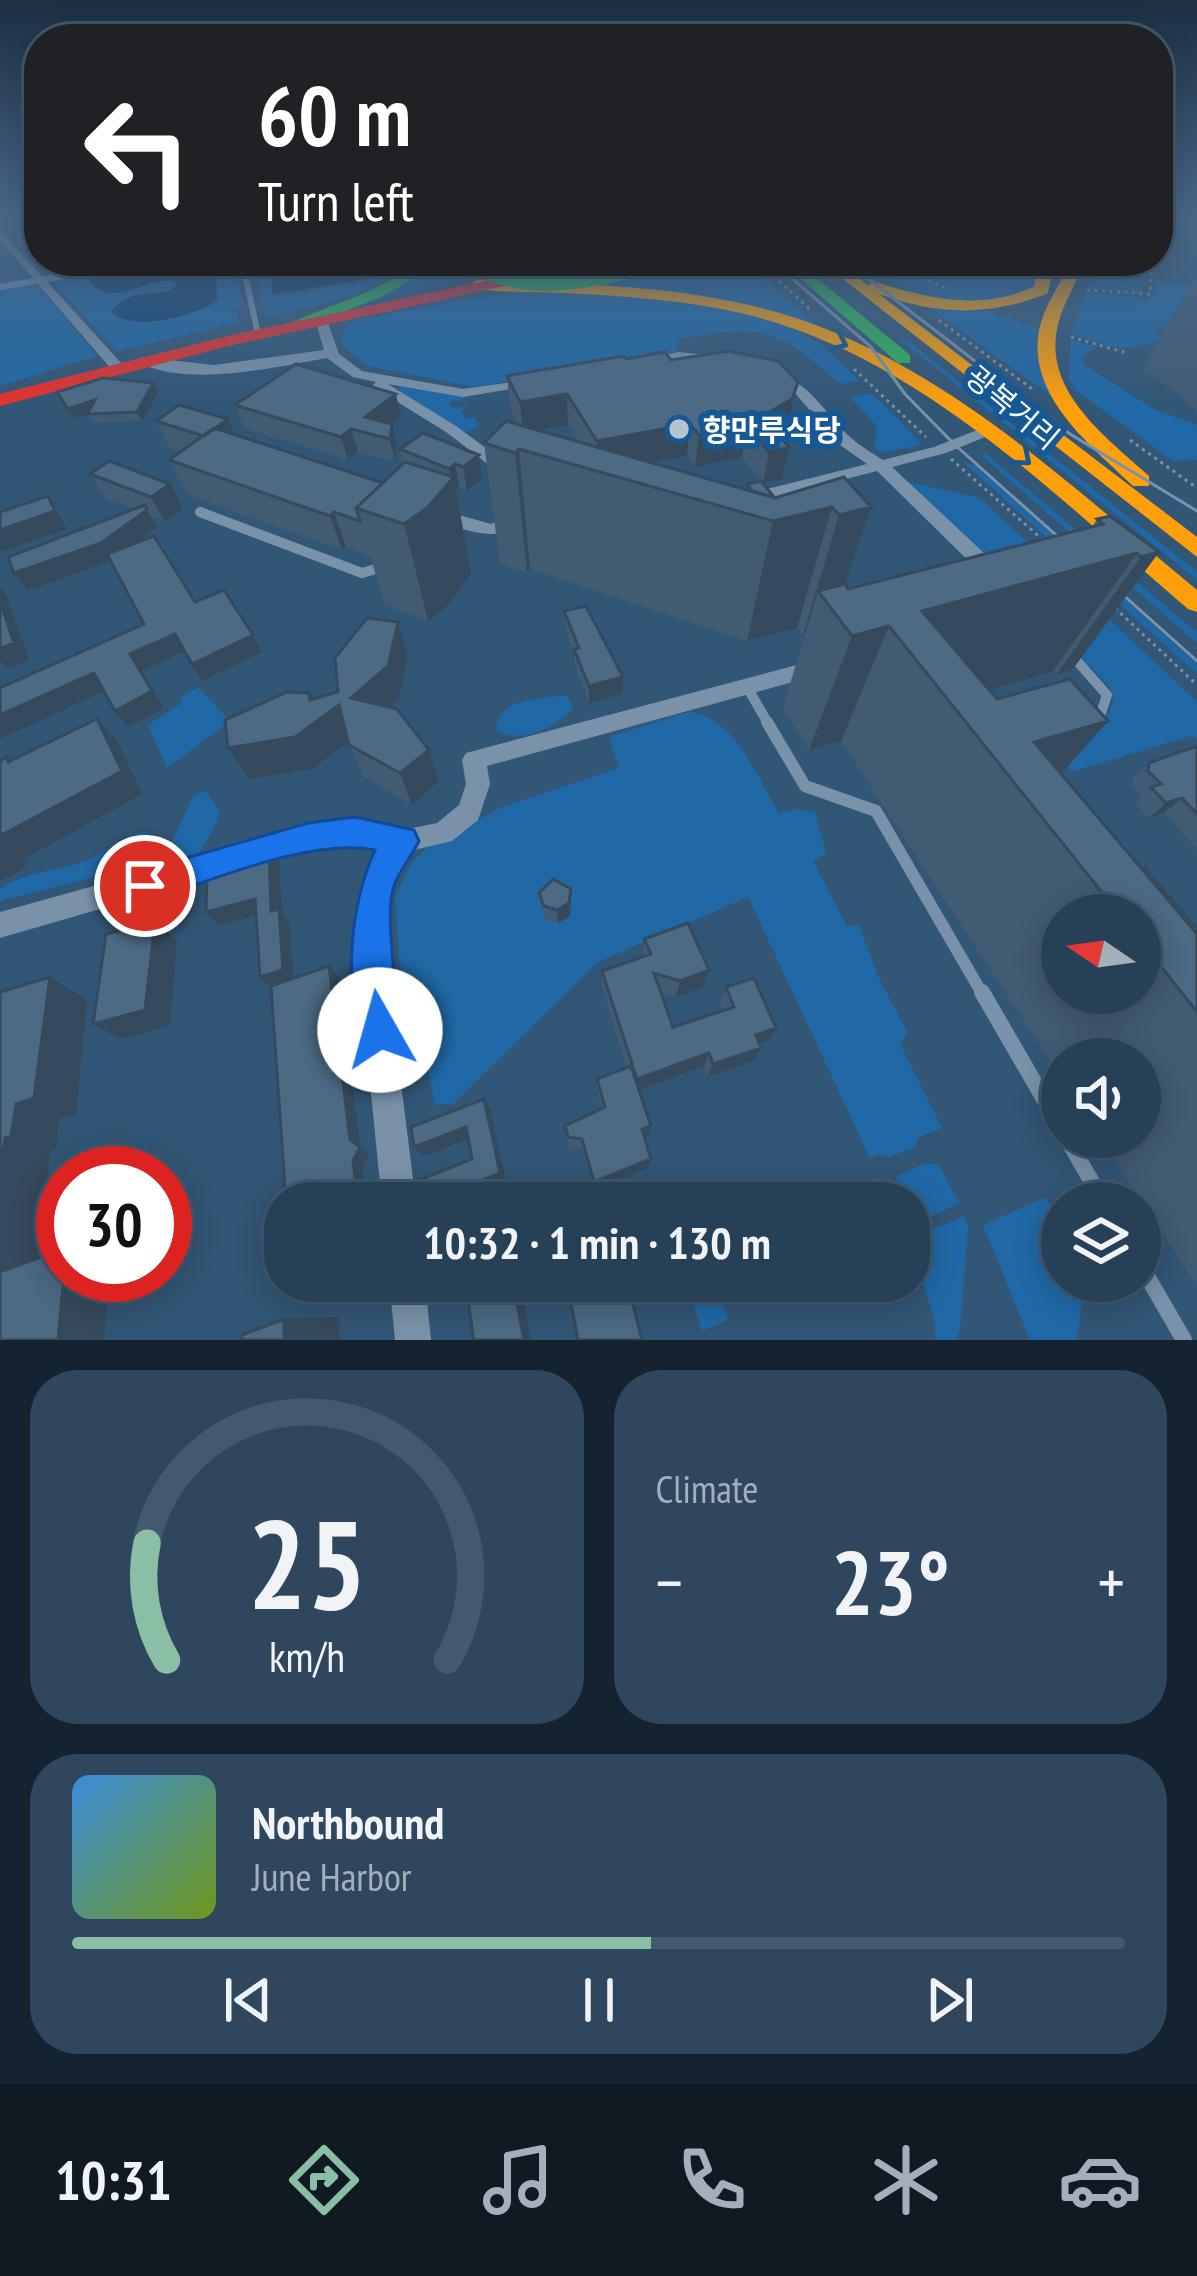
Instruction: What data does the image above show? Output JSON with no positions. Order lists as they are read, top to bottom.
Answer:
{
  "streets": {
    "main road": ["광복거리"]
  },
  "places": ["향만루식당"],
  "north": "left",
  "page": {
    "turn": ["60 m", "Turn left"],
    "limit": "30",
    "trip": "10:32 · 1 min · 130 m",
    "tile": "Climate",
    "heat": ["−", "23°", "+"],
    "song": ["Northbound", "June Harbor"],
    "tabs": "10:31",
    "gauge": ["25", "km/h"]
  }
}
